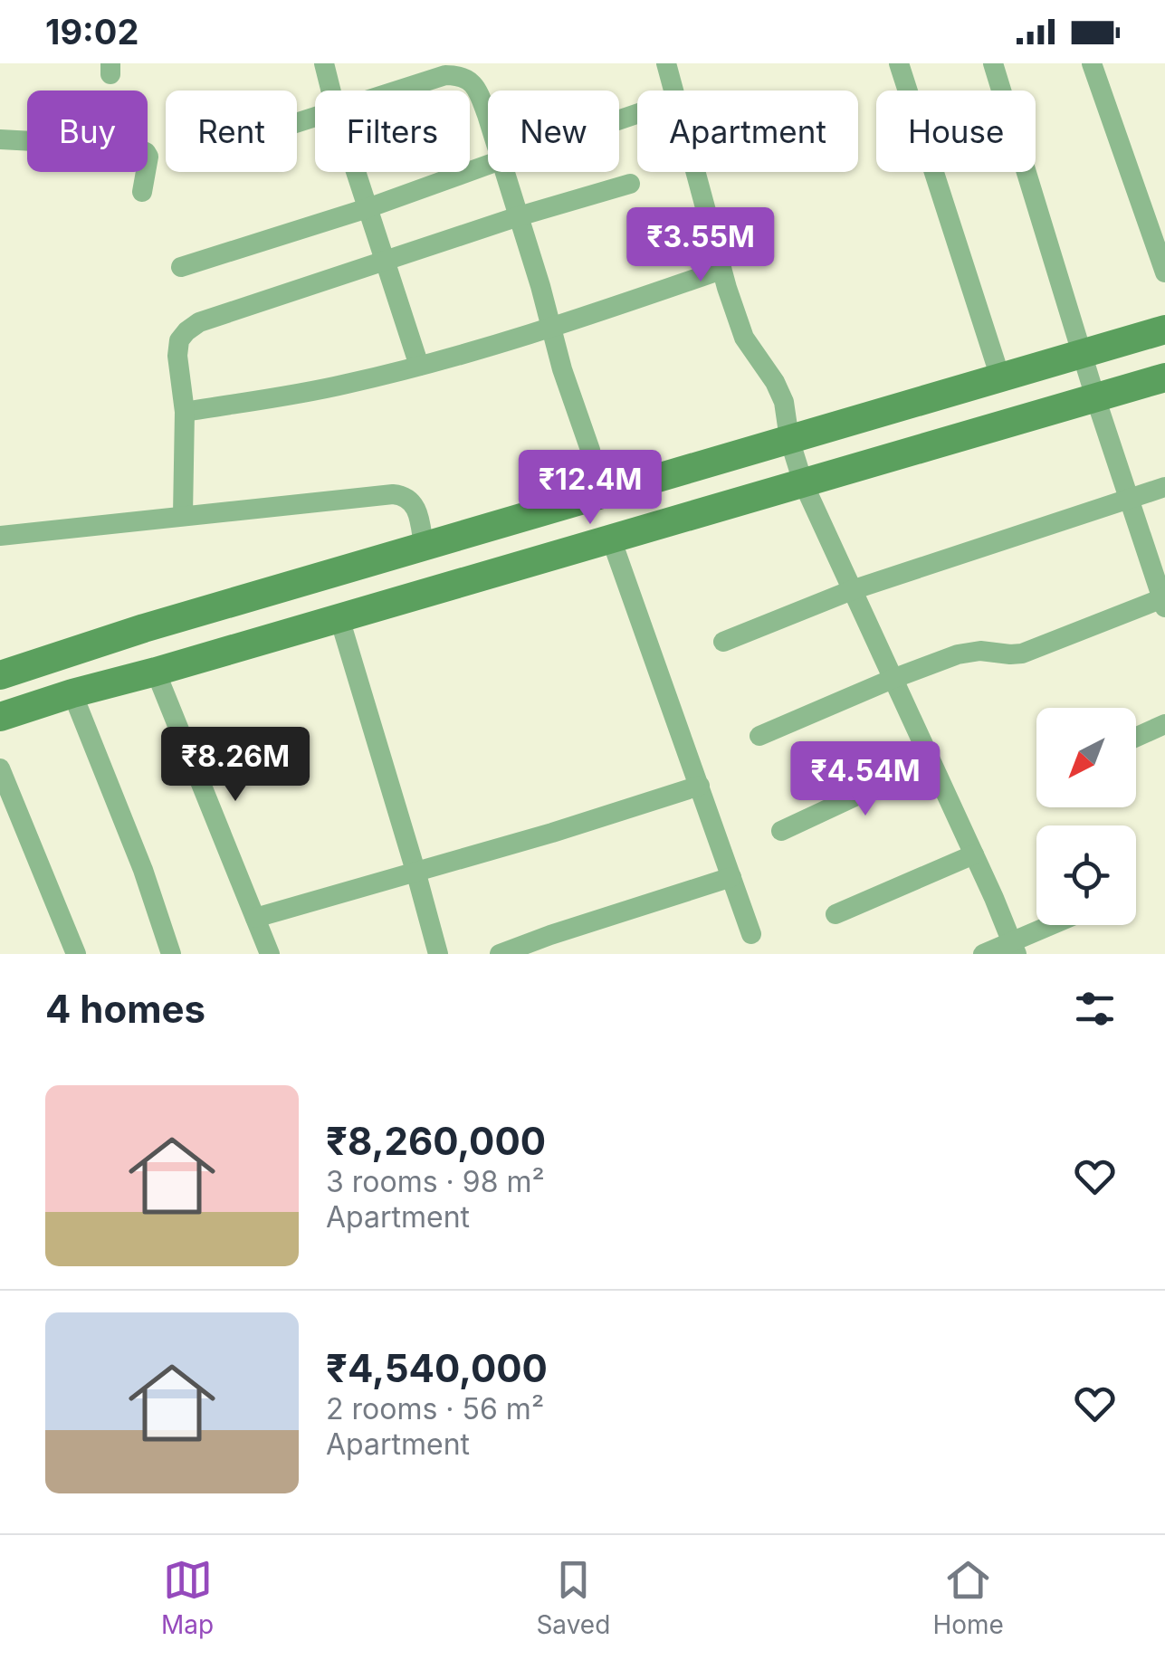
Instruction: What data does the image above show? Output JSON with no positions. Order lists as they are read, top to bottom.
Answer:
{
  "north": "bottom left",
  "page": {
    "status": "19:02",
    "chip": [
      "Buy",
      "Rent",
      "Filters",
      "New",
      "Apartment",
      "House"
    ],
    "price": [
      "₹3.55M",
      "₹12.4M",
      "₹8.26M",
      "₹4.54M"
    ],
    "heading": "4 homes",
    "list": [
      {
        "name": "₹8,260,000",
        "note": "3 rooms · 98 m² · Apartment"
      },
      {
        "name": "₹4,540,000",
        "note": "2 rooms · 56 m² · Apartment"
      }
    ],
    "tabs": ["Map", "Saved", "Home"]
  }
}
